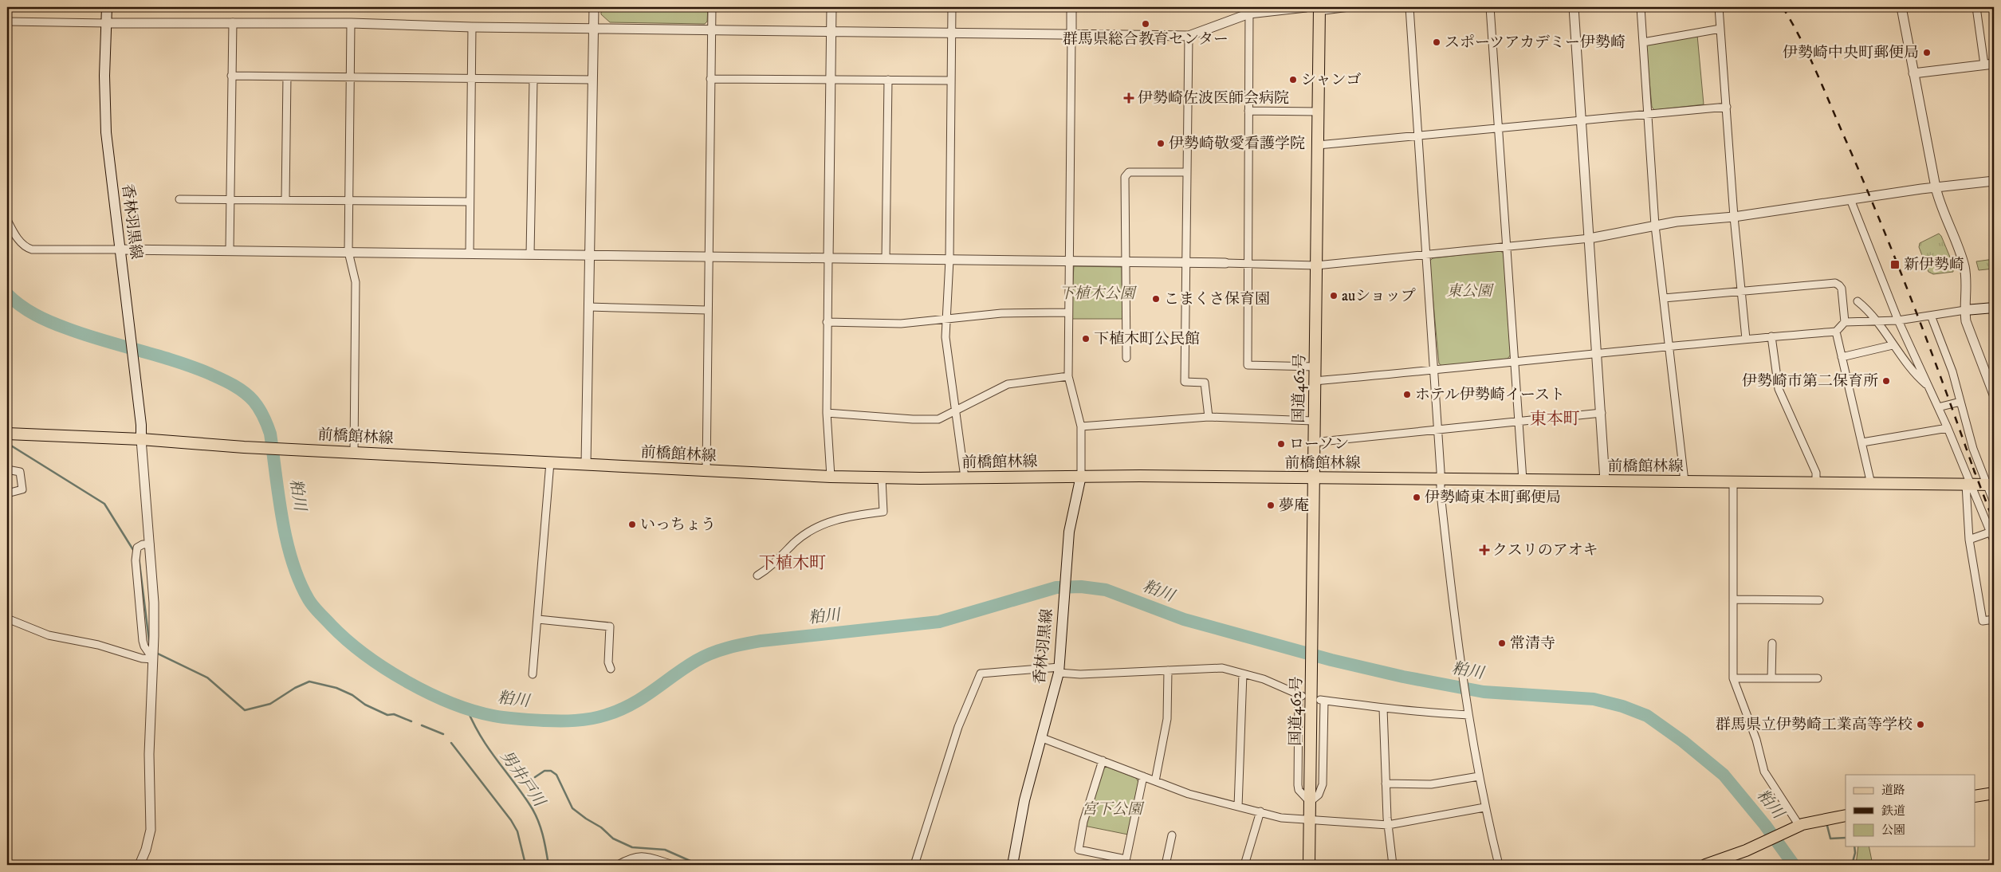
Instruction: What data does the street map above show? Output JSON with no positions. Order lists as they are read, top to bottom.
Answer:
{
  "streets": {
    "main road": ["香林羽黒線", "国道462号", "前橋館林線"]
  },
  "crossings": [
    ["香林羽黒線", "前橋館林線"],
    ["国道462号", "前橋館林線"]
  ],
  "districts": ["東本町", "下植木町"],
  "water": ["粕川", "男井戸川"],
  "parks": ["東公園", "下植木公園", "宮下公園"],
  "places": {
    "other": [
      "群馬県総合教育センター",
      "スポーツアカデミー伊勢崎",
      "伊勢崎中央町郵便局",
      "シャンゴ",
      "伊勢崎敬愛看護学院",
      "auショップ",
      "こまくさ保育園",
      "下植木町公民館",
      "伊勢崎市第二保育所",
      "ホテル伊勢崎イースト",
      "ローソン",
      "伊勢崎東本町郵便局",
      "夢庵",
      "いっちょう",
      "常清寺",
      "群馬県立伊勢崎工業高等学校"
    ],
    "health": ["伊勢崎佐波医師会病院", "クスリのアオキ"],
    "transit": ["新伊勢崎"]
  },
  "legend": ["道路", "鉄道", "公園"]
}
